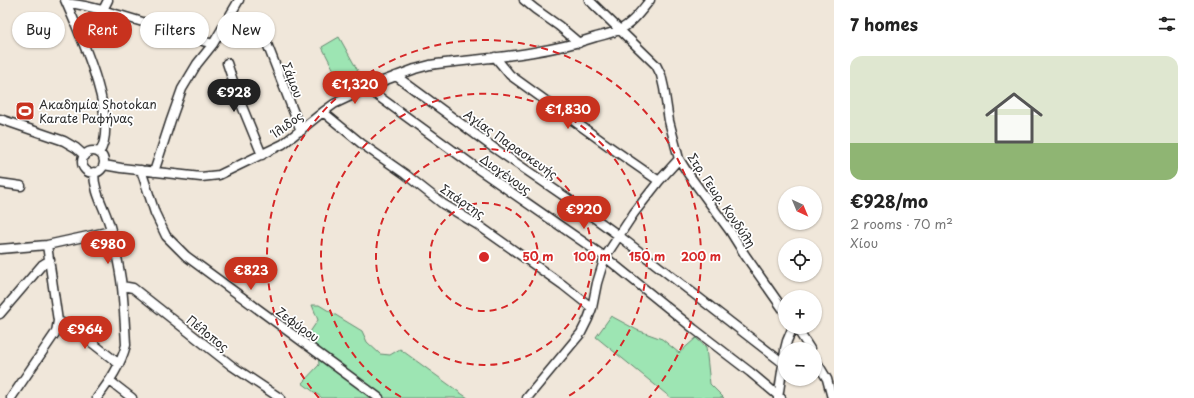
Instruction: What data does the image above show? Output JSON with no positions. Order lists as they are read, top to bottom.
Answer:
{
  "streets": {
    "street": [
      "Σάμου",
      "Ίλιδος",
      "Αγίας Παρασκευής",
      "Διογένους",
      "Στρ. Γεωρ. Κονδύλη",
      "Σπάρτης",
      "Ζεφύρου",
      "Πέλοπος"
    ]
  },
  "crossings": [
    ["Σάμου", "Ίλιδος"],
    ["Ίλιδος", "Αγίας Παρασκευής"],
    ["Ίλιδος", "Διογένους"],
    ["Ίλιδος", "Στρ. Γεωρ. Κονδύλη"],
    ["Ίλιδος", "Σπάρτης"],
    ["Ίλιδος", "Ζεφύρου"]
  ],
  "places": {
    "sports": ["Ακαδημία Shotokan Karate Ραφήνας"]
  },
  "north": "bottom right",
  "page": {
    "heading": "7 homes",
    "chip": [
      "Buy",
      "Rent",
      "Filters",
      "New"
    ],
    "list": [
      {
        "name": "€928/mo",
        "note": "2 rooms · 70 m² · Χίου"
      }
    ],
    "price": [
      "€1,320",
      "€928",
      "€1,830",
      "€920",
      "€980",
      "€823",
      "€964"
    ],
    "map_buttons": ["+", "−"]
  },
  "rings": [
    "50 m",
    "100 m",
    "150 m",
    "200 m"
  ]
}
